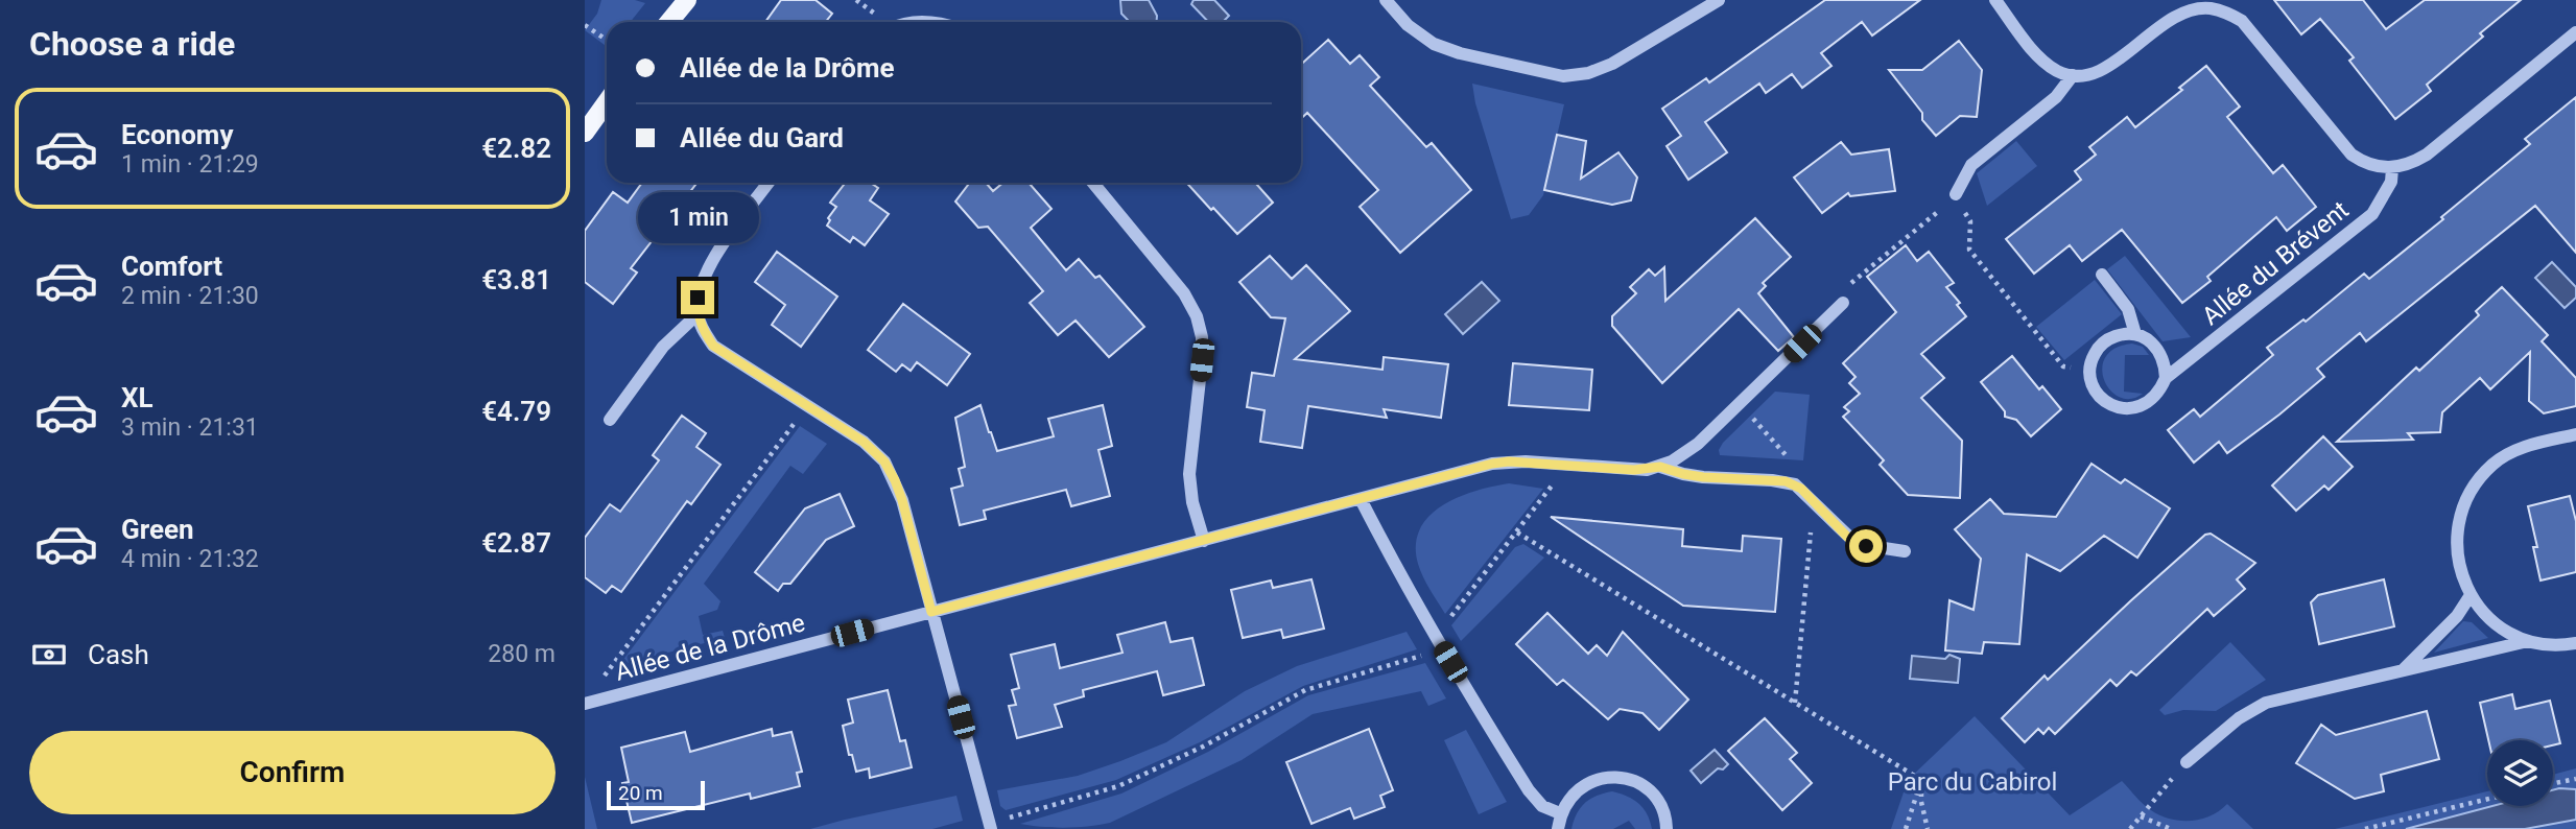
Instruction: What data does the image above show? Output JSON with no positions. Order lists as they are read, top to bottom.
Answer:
{
  "streets": {
    "street": ["Allée du Brévent", "Allée de la Drôme"]
  },
  "parks": ["Parc du Cabirol"],
  "scale_bar": "20 m",
  "page": {
    "heading": "Choose a ride",
    "banner": ["Allée de la Drôme", "Allée du Gard"],
    "list": [
      {
        "name": "Economy",
        "note": "1 min · 21:29",
        "value": "€2.82"
      },
      {
        "name": "Comfort",
        "note": "2 min · 21:30",
        "value": "€3.81"
      },
      {
        "name": "XL",
        "note": "3 min · 21:31",
        "value": "€4.79"
      },
      {
        "name": "Green",
        "note": "4 min · 21:32",
        "value": "€2.87"
      }
    ],
    "bubble": "1 min",
    "pay": ["Cash", "280 m"],
    "buttons": "Confirm",
    "scale": "20 m"
  }
}
